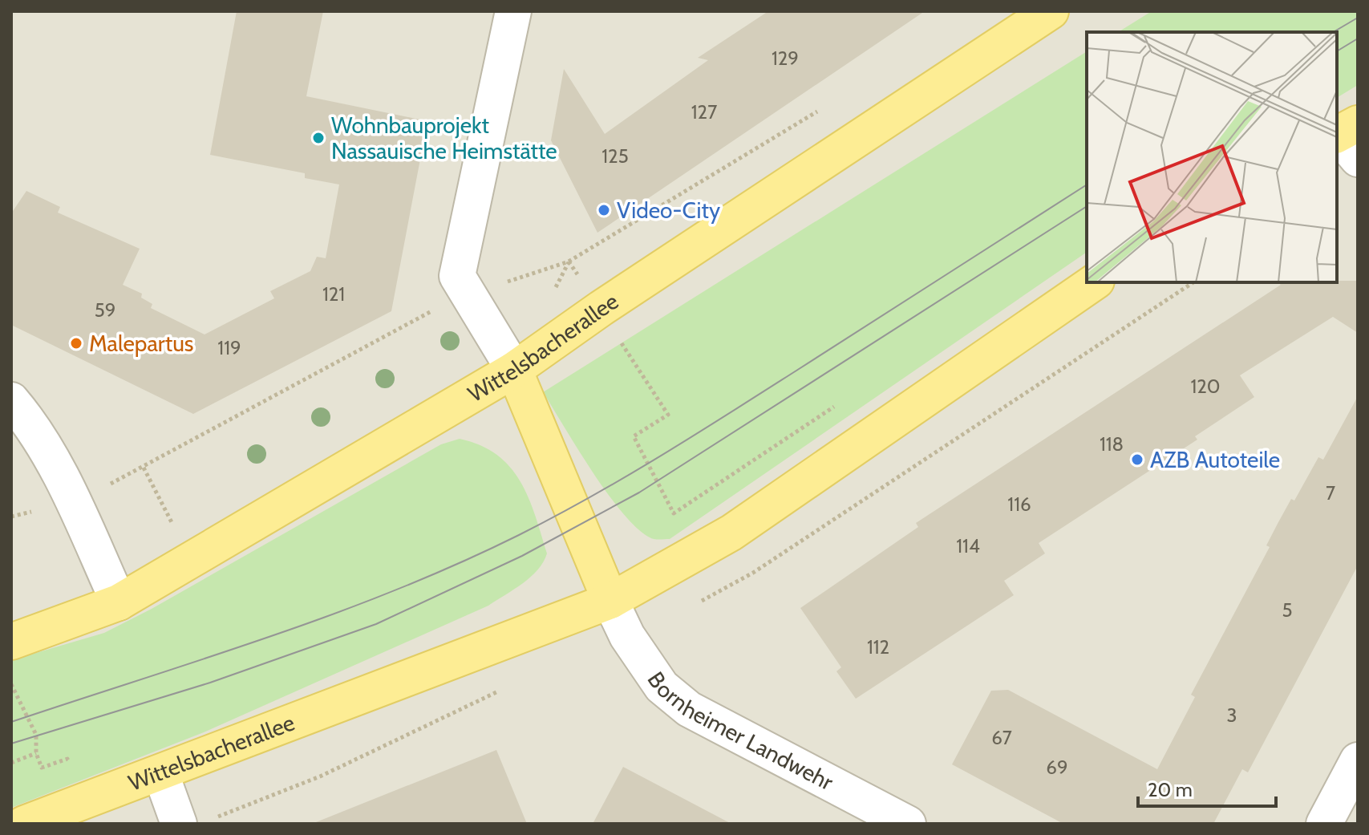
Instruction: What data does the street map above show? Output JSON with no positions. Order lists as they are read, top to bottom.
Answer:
{
  "streets": {
    "main road": ["Wittelsbacherallee"],
    "street": ["Bornheimer Landwehr"]
  },
  "crossings": [
    ["Wittelsbacherallee", "Bornheimer Landwehr"]
  ],
  "places": [
    "Wohnbauprojekt Nassauische Heimstätte",
    "Video-City",
    "Malepartus",
    "AZB Autoteile"
  ],
  "house_numbers": [
    "129",
    "127",
    "125",
    "121",
    "59",
    "119",
    "120",
    "118",
    "7",
    "116",
    "114",
    "5",
    "112",
    "3",
    "67",
    "69"
  ],
  "scale_bar": "20 m"
}
